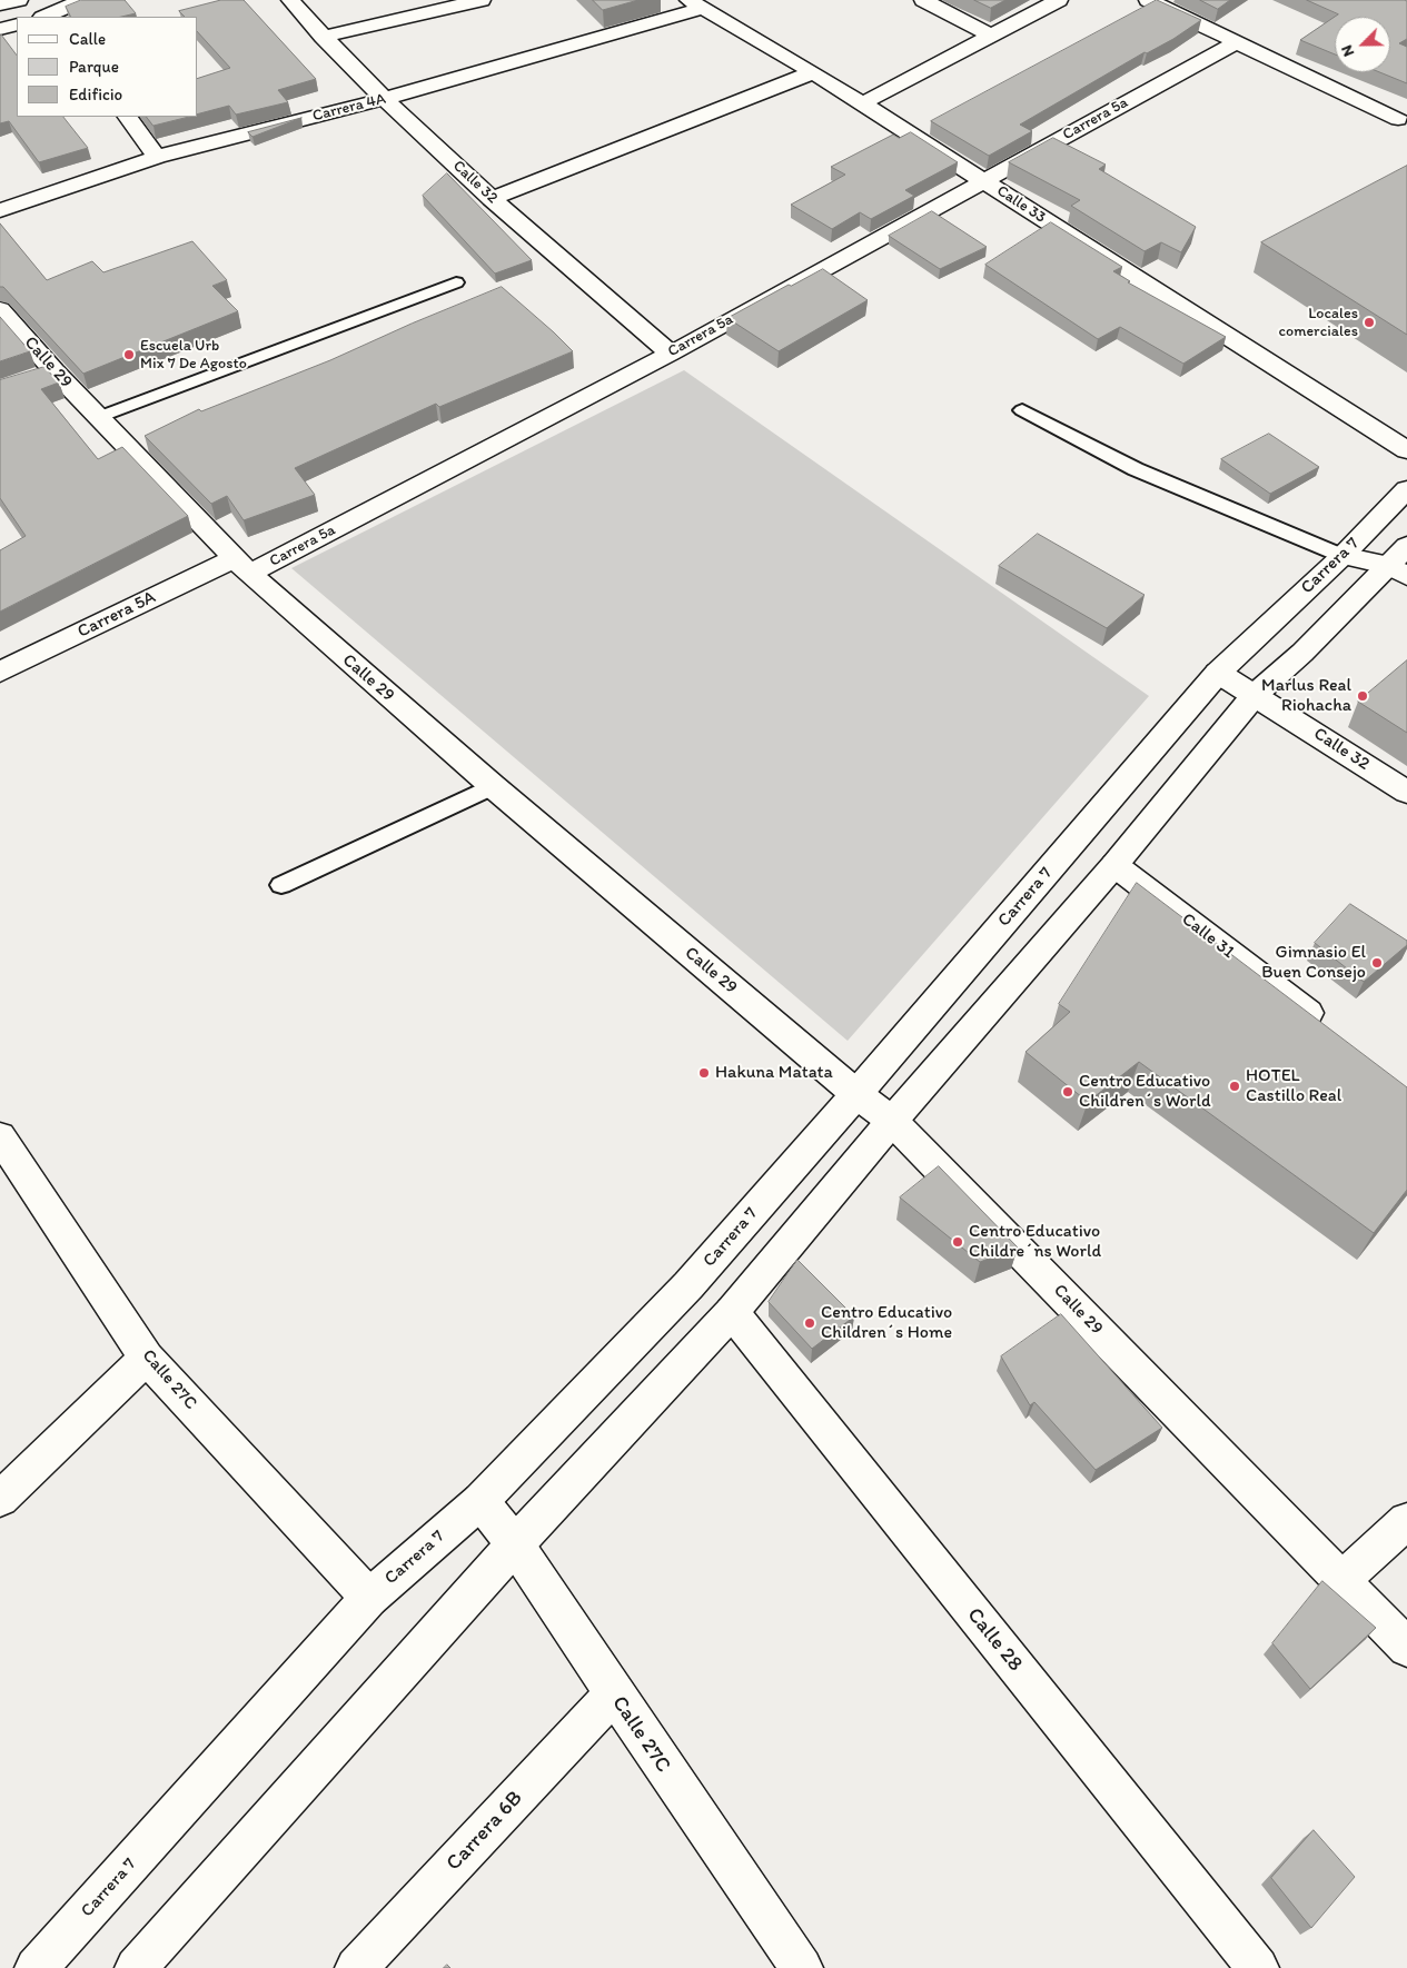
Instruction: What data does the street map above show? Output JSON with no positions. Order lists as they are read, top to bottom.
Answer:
{
  "streets": {
    "street": [
      "Carrera 4A",
      "Carrera 5a",
      "Calle 32",
      "Calle 33",
      "Calle 29",
      "Carrera 7",
      "Carrera 5A",
      "Calle 31",
      "Calle 27C",
      "Calle 28",
      "Carrera 6B"
    ]
  },
  "crossings": [
    ["Carrera 4A", "Calle 32"],
    ["Carrera 4A", "Calle 33"],
    ["Carrera 5a", "Calle 32"],
    ["Carrera 5a", "Calle 33"],
    ["Carrera 5a", "Calle 29"],
    ["Carrera 5a", "Carrera 5A"],
    ["Calle 32", "Carrera 7"],
    ["Calle 29", "Carrera 7"],
    ["Calle 29", "Carrera 5A"],
    ["Carrera 7", "Calle 27C"],
    ["Calle 27C", "Carrera 6B"]
  ],
  "places": [
    "Locales comerciales",
    "Escuela Urb Mix 7 De Agosto",
    "Marlus Real Riohacha",
    "Gimnasio El Buen Consejo",
    "Hakuna Matata",
    "HOTEL Castillo Real",
    "Centro Educativo Children´s World",
    "Centro Educativo Childre´ns World",
    "Centro Educativo Children´s Home"
  ],
  "legend": ["Calle", "Parque", "Edificio"],
  "north": "bottom left"
}
